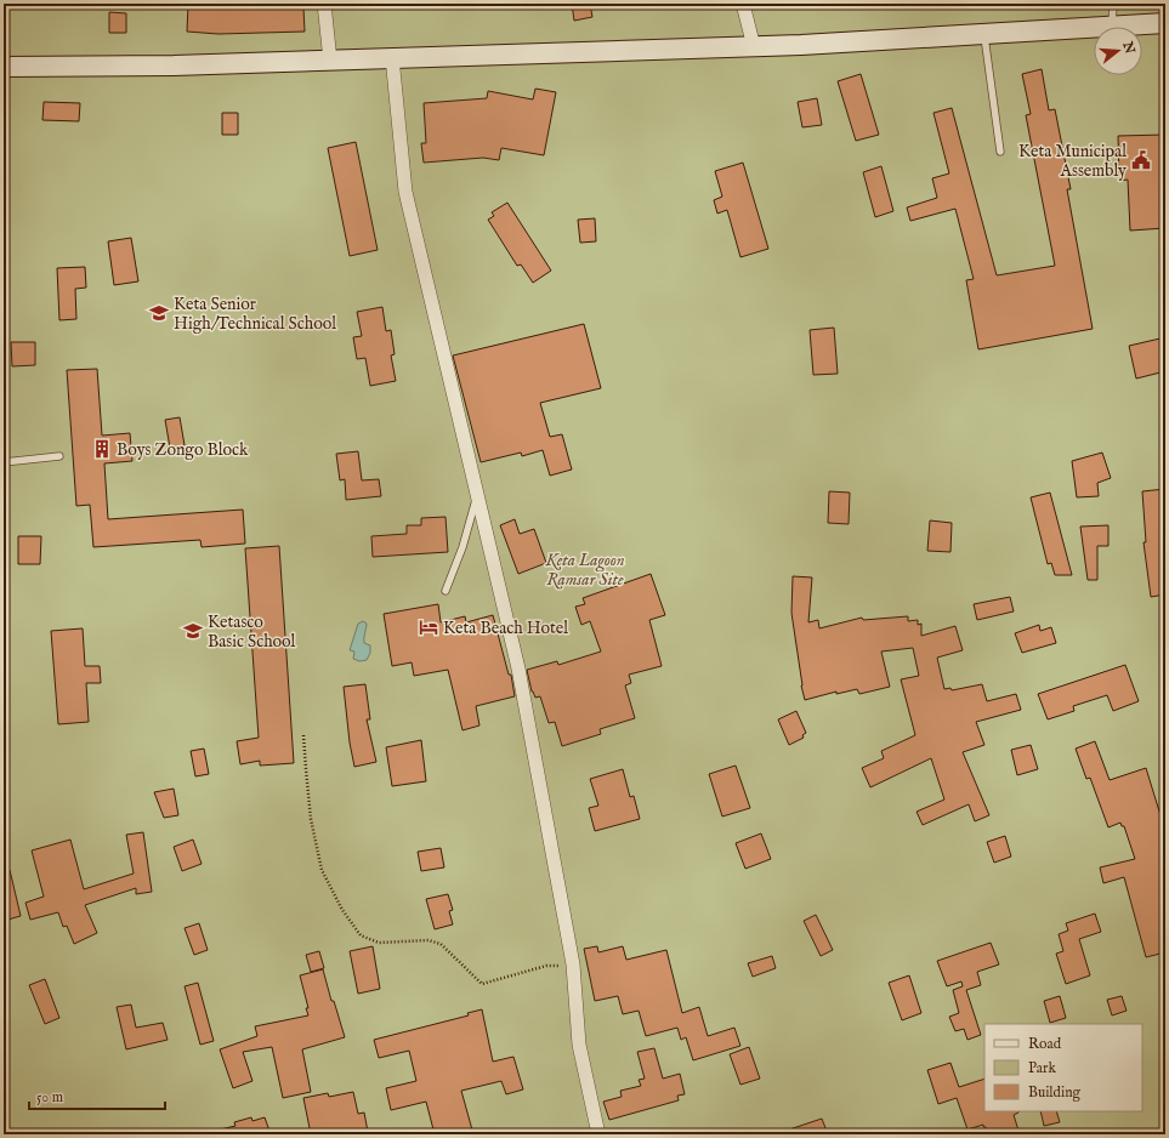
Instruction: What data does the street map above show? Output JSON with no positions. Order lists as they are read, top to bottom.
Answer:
{
  "parks": ["Keta Lagoon Ramsar Site"],
  "places": {
    "public building": ["Keta Municipal Assembly"],
    "school or university": ["Keta Senior High/Technical School", "Ketasco Basic School"],
    "building": ["Boys Zongo Block"],
    "hotel": ["Keta Beach Hotel"]
  },
  "legend": ["Road", "Park", "Building"],
  "scale_bar": "50 m",
  "north": "right"
}
